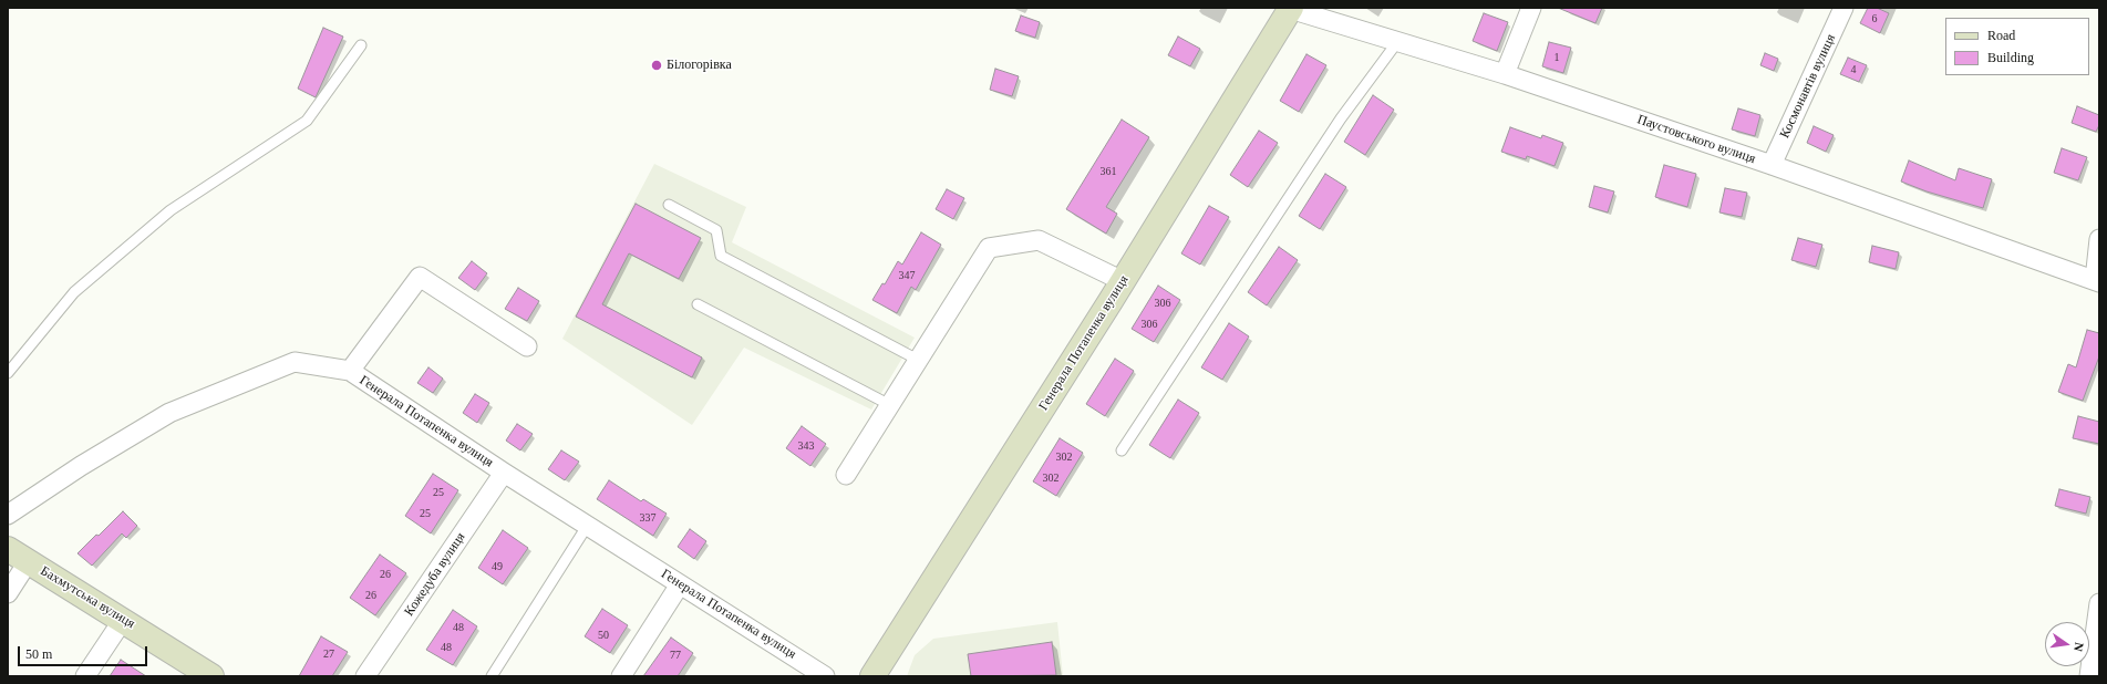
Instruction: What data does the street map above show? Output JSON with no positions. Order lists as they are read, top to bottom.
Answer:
{
  "streets": {
    "main road": ["Генерала Потапенка вулиця", "Бахмутська вулиця"],
    "street": ["Космонавтів вулиця", "Паустовського вулиця", "Кожедуба вулиця"]
  },
  "crossings": [
    ["Космонавтів вулиця", "Паустовського вулиця"],
    ["Паустовського вулиця", "Генерала Потапенка вулиця"],
    ["Генерала Потапенка вулиця", "Кожедуба вулиця"]
  ],
  "places": ["Білогорівка"],
  "house_numbers": [
    "6",
    "1",
    "4",
    "361",
    "347",
    "306",
    "306",
    "343",
    "302",
    "302",
    "25",
    "25",
    "337",
    "49",
    "26",
    "26",
    "48",
    "50",
    "48",
    "27",
    "77"
  ],
  "legend": ["Road", "Building"],
  "scale_bar": "50 m",
  "north": "right"
}
